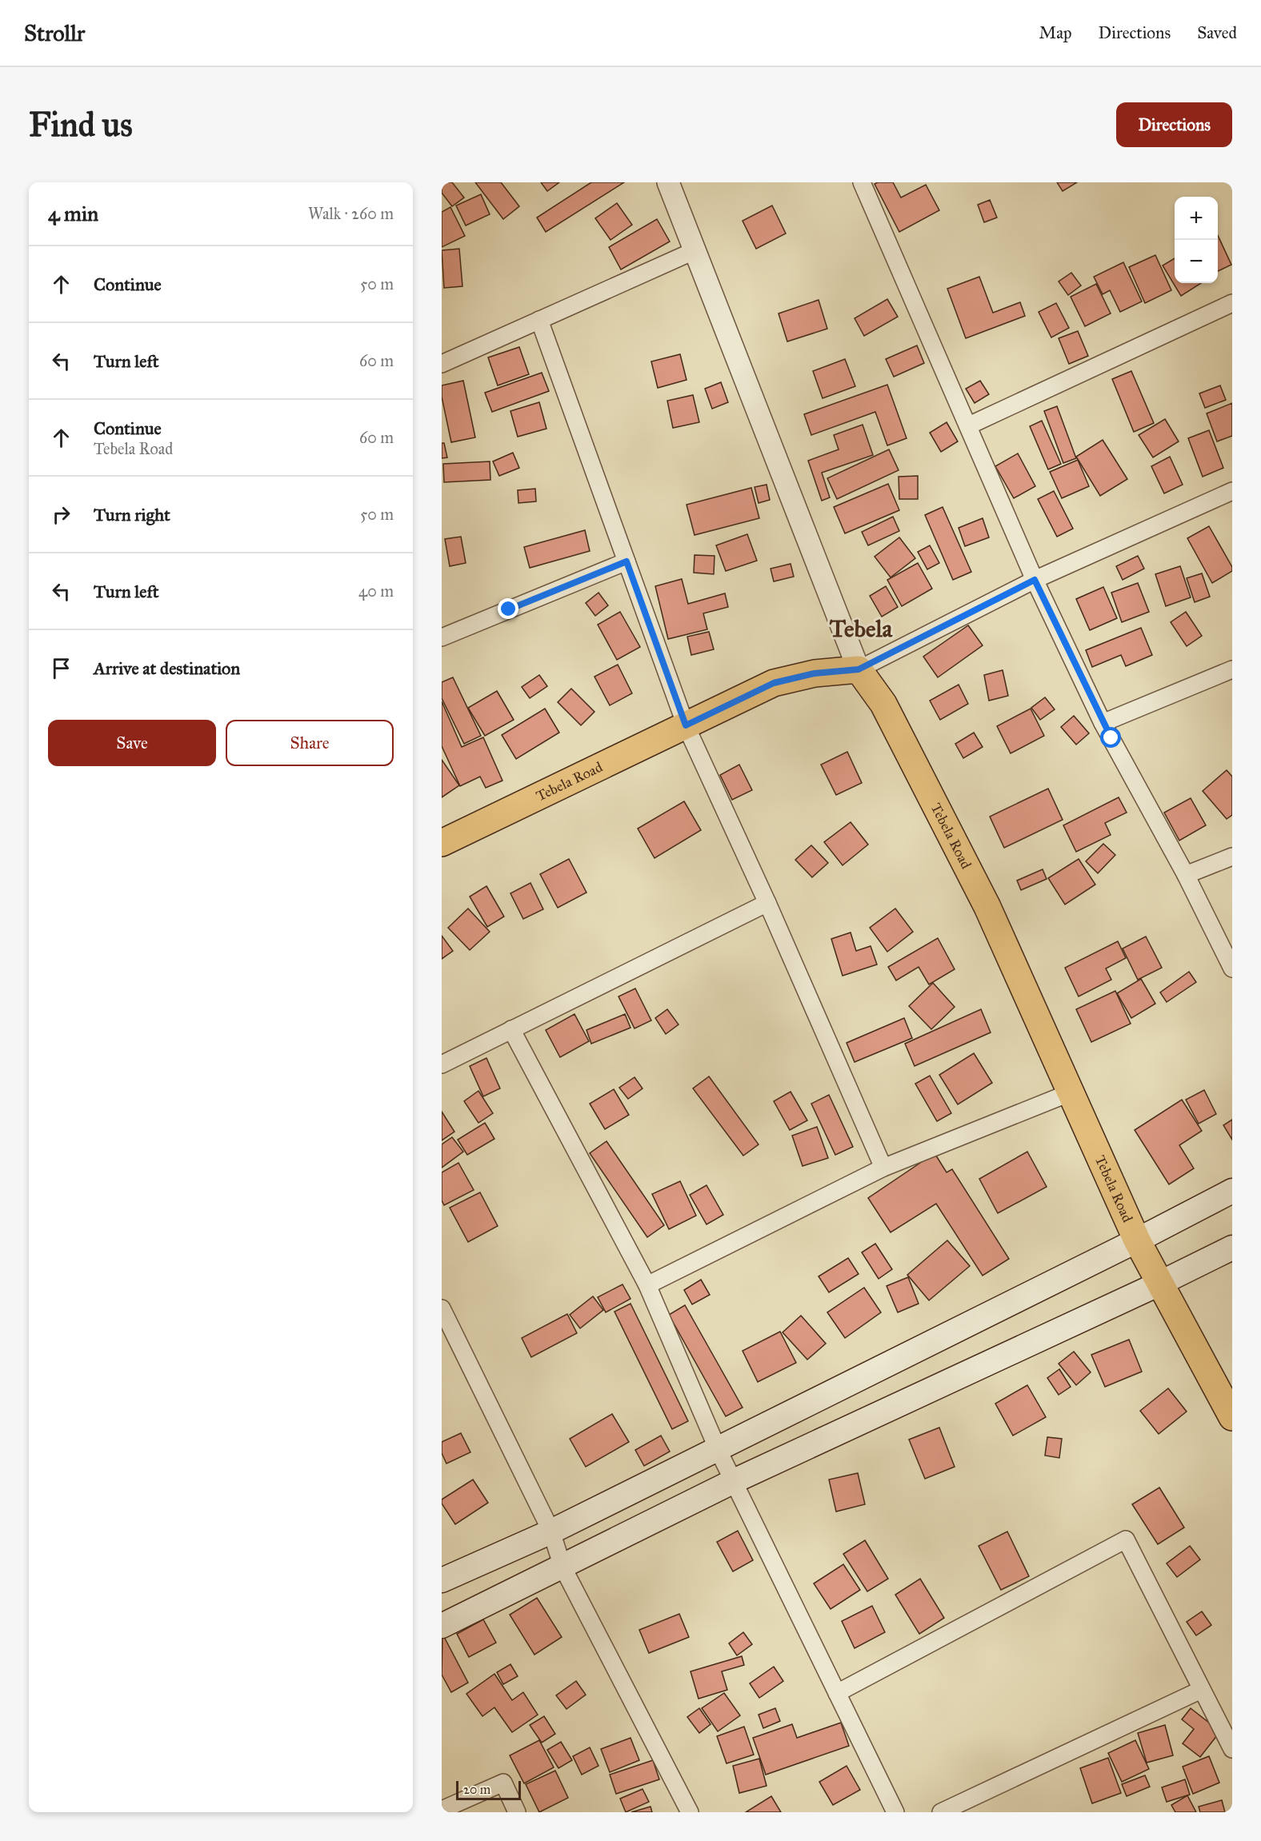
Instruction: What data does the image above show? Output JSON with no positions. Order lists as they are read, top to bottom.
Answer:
{
  "streets": {
    "main road": ["Tebela Road"]
  },
  "districts": ["Tebela"],
  "scale_bar": "20 m",
  "page": {
    "header": "Strollr",
    "nav": ["Map", "Directions", "Saved"],
    "buttons": [
      "Directions",
      ["Save", "Share"]
    ],
    "title": "Find us",
    "heading": ["4 min", "Walk · 260 m"],
    "map_buttons": ["+", "−"],
    "list": [
      ["Continue", "50 m"],
      ["Turn left", "60 m"],
      ["Continue", "Tebela Road", "60 m"],
      ["Turn right", "50 m"],
      ["Turn left", "40 m"],
      "Arrive at destination"
    ],
    "scale": "20 m"
  }
}
